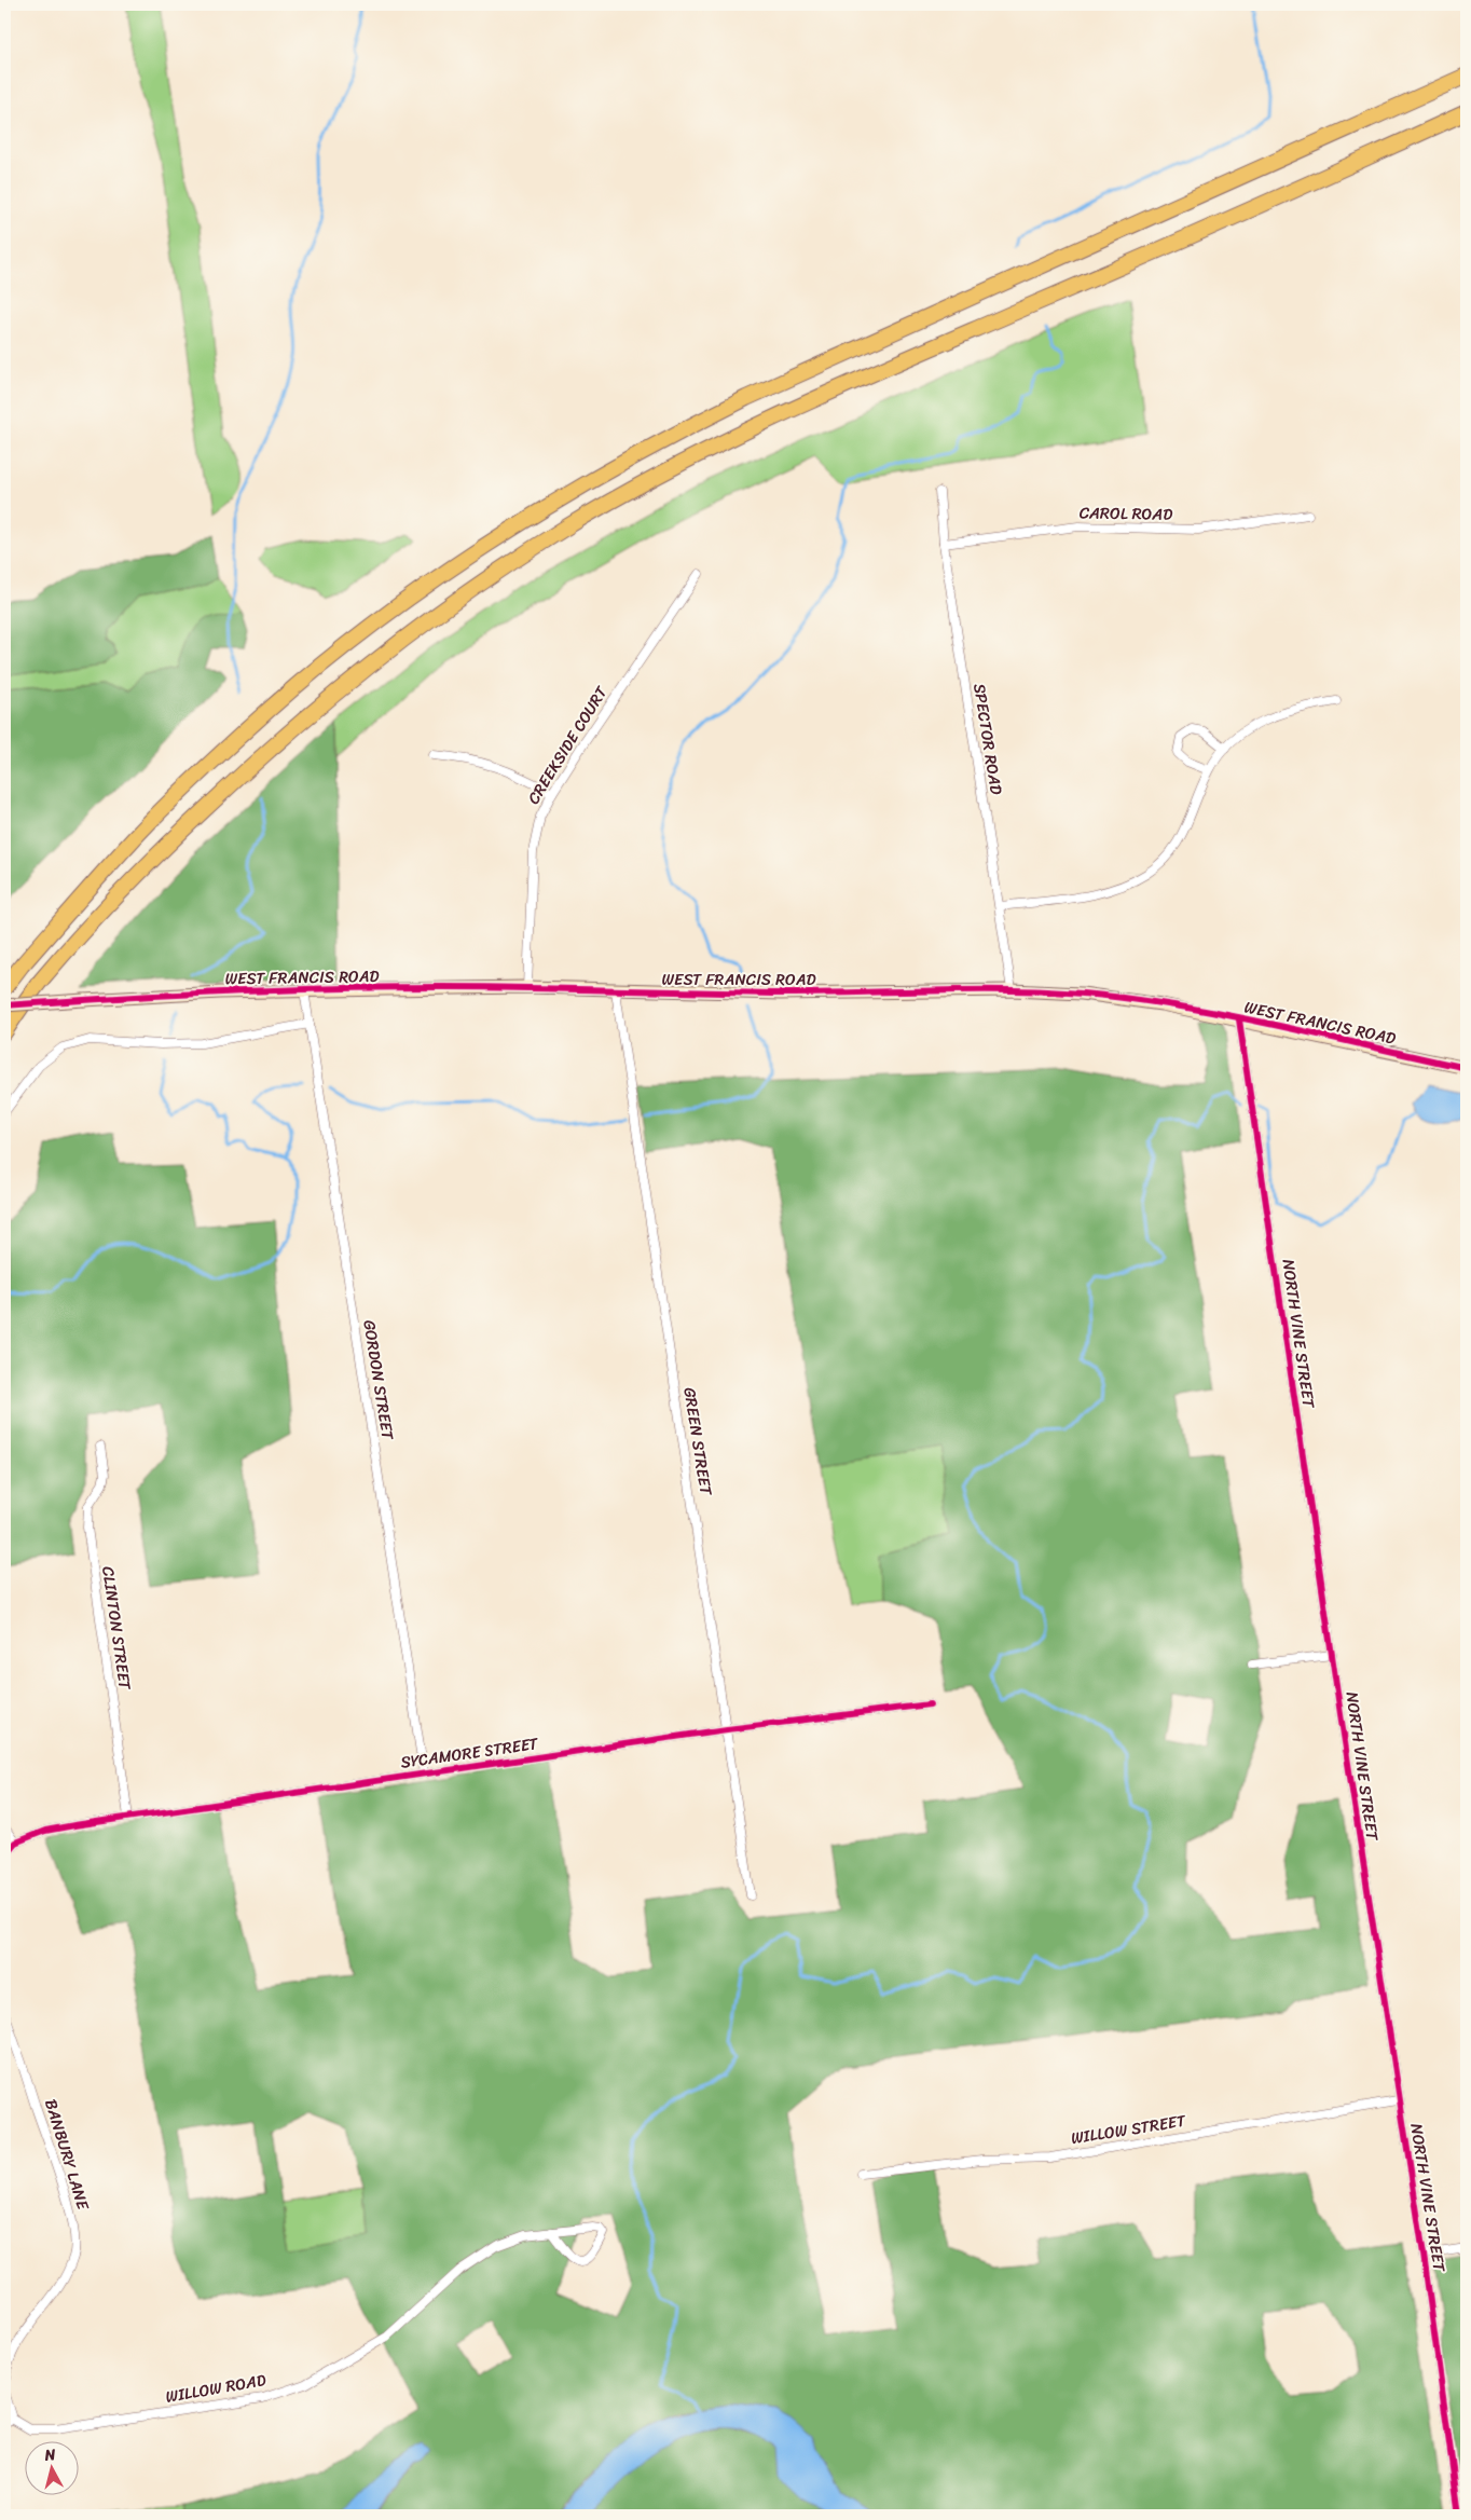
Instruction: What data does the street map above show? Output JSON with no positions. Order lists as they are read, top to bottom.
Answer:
{
  "streets": {
    "street": [
      "CAROL ROAD",
      "SPECTOR ROAD",
      "CREEKSIDE COURT",
      "WEST FRANCIS ROAD",
      "NORTH VINE STREET",
      "GORDON STREET",
      "GREEN STREET",
      "CLINTON STREET",
      "SYCAMORE STREET",
      "WILLOW STREET",
      "BANBURY LANE",
      "WILLOW ROAD"
    ]
  },
  "crossings": [
    ["CAROL ROAD", "SPECTOR ROAD"],
    ["SPECTOR ROAD", "WEST FRANCIS ROAD"],
    ["CREEKSIDE COURT", "WEST FRANCIS ROAD"],
    ["WEST FRANCIS ROAD", "NORTH VINE STREET"],
    ["WEST FRANCIS ROAD", "GORDON STREET"],
    ["WEST FRANCIS ROAD", "GREEN STREET"],
    ["NORTH VINE STREET", "WILLOW STREET"],
    ["GORDON STREET", "SYCAMORE STREET"],
    ["GREEN STREET", "SYCAMORE STREET"],
    ["CLINTON STREET", "SYCAMORE STREET"]
  ],
  "north": "top"
}
